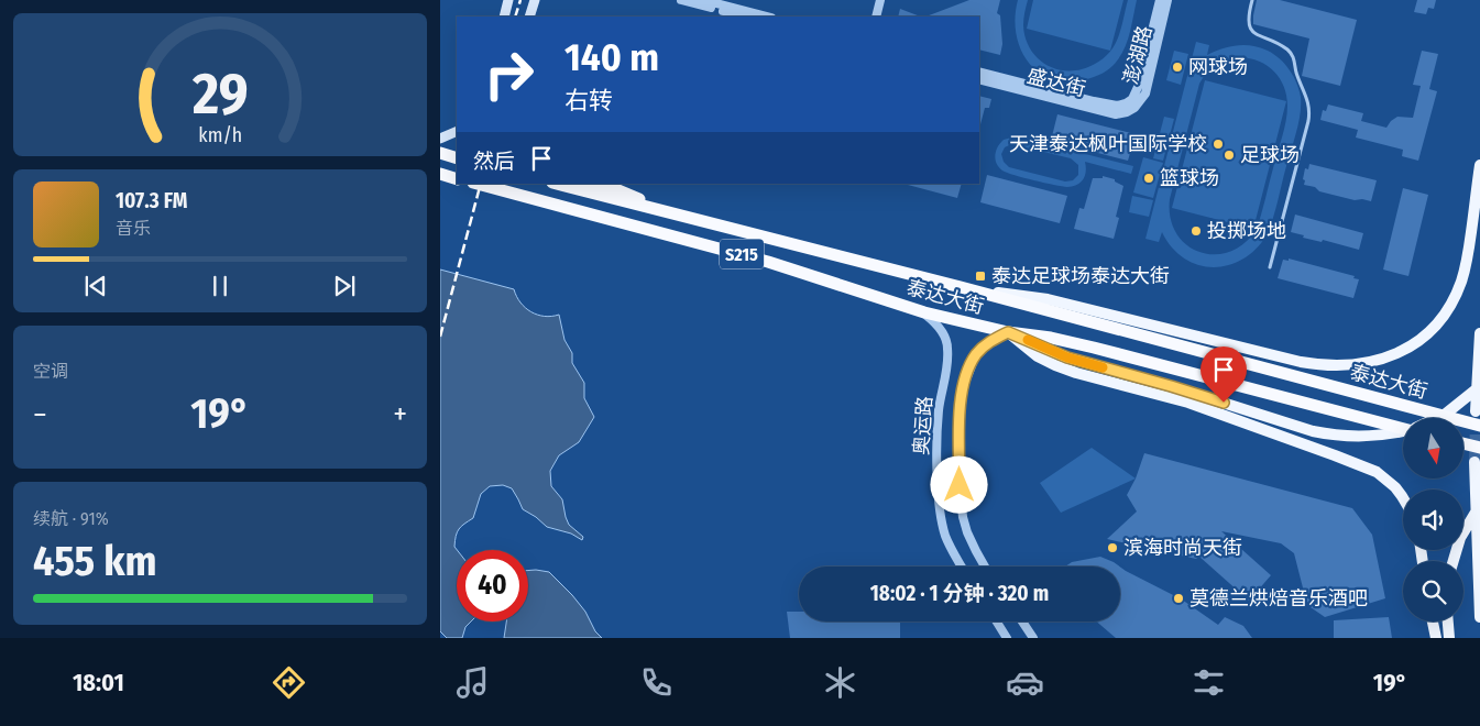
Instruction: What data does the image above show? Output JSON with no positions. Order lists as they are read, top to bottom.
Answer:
{
  "streets": {
    "highway": ["S215", "泰达大街"],
    "street": ["澎湖路", "盛达街", "奥运路"]
  },
  "crossings": [
    ["澎湖路", "盛达街"],
    ["泰达大街", "奥运路"]
  ],
  "places": {
    "other": [
      "网球场",
      "天津泰达枫叶国际学校",
      "足球场",
      "篮球场",
      "投掷场地",
      "滨海时尚天街",
      "莫德兰烘焙音乐酒吧"
    ],
    "transit": ["泰达足球场泰达大街"]
  },
  "north": "bottom",
  "page": {
    "turn": ["140 m", "右转"],
    "then": "然后",
    "song": ["107.3 FM", "音乐"],
    "tile": [
      "空调",
      ["续航 · 91%", "455 km"]
    ],
    "heat": ["−", "19°", "+"],
    "limit": "40",
    "trip": "18:02 · 1 分钟 · 320 m",
    "tabs": ["18:01", "19°"],
    "gauge": ["29", "km/h"]
  }
}
